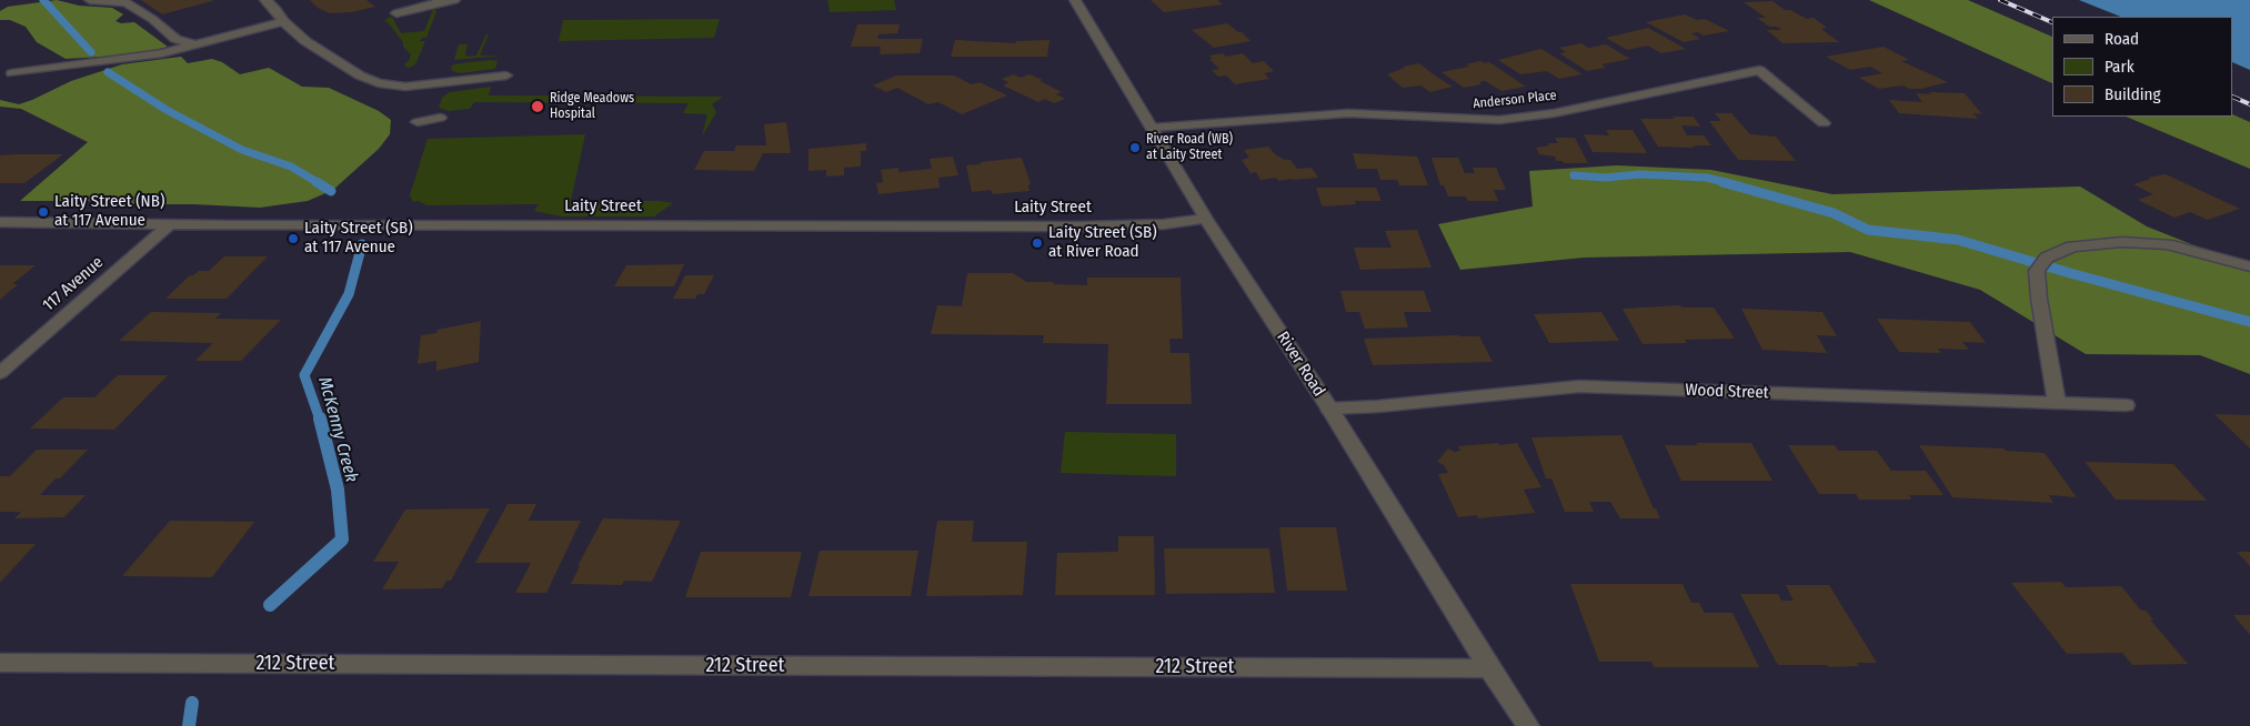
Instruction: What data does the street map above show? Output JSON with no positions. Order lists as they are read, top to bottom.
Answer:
{
  "streets": {
    "street": [
      "Anderson Place",
      "Laity Street",
      "117 Avenue",
      "River Road",
      "Wood Street",
      "212 Street"
    ]
  },
  "crossings": [
    ["Anderson Place", "River Road"],
    ["Laity Street", "117 Avenue"],
    ["Laity Street", "River Road"],
    ["River Road", "Wood Street"],
    ["River Road", "212 Street"]
  ],
  "water": ["McKenny Creek"],
  "places": [
    "Ridge Meadows Hospital",
    "River Road (WB) at Laity Street",
    "Laity Street (NB) at 117 Avenue",
    "Laity Street (SB) at 117 Avenue",
    "Laity Street (SB) at River Road"
  ],
  "legend": ["Road", "Park", "Building"]
}
